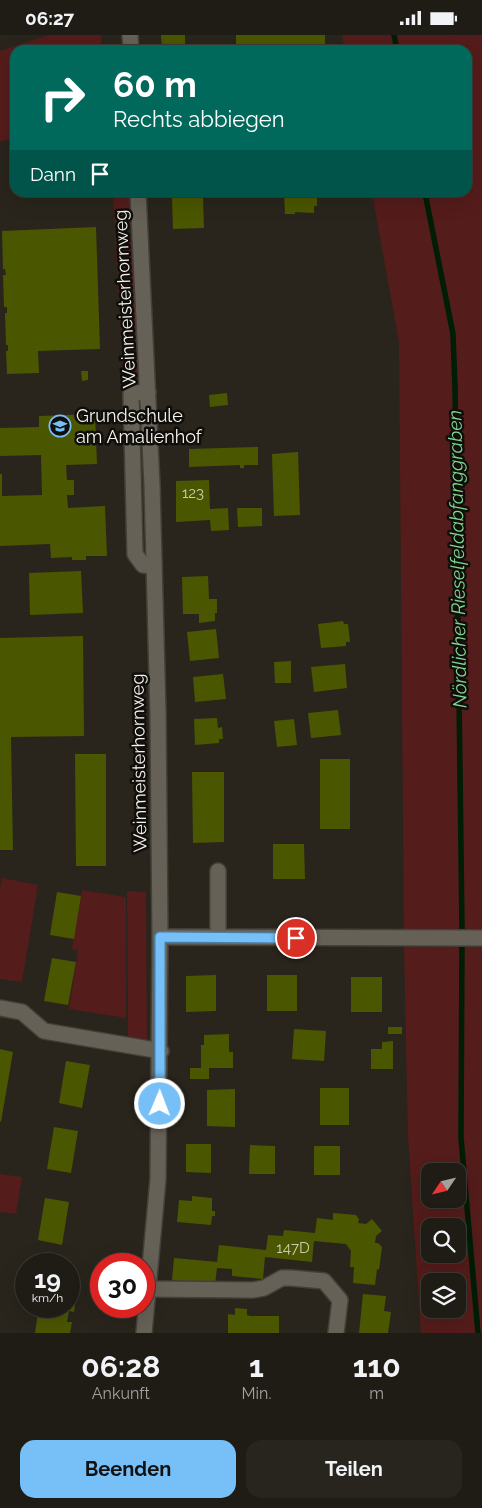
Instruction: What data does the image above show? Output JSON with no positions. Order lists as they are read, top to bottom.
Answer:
{
  "streets": {
    "street": ["Weinmeisterhornweg"]
  },
  "water": ["Nördlicher Rieselfeldabfanggraben"],
  "places": {
    "school or university": ["Grundschule am Amalienhof"]
  },
  "house_numbers": ["123", "147D"],
  "north": "bottom left",
  "page": {
    "status": "06:27",
    "turn": ["60 m", "Rechts abbiegen"],
    "then": "Dann",
    "speed": "19 km/h",
    "limit": "30",
    "eta": [
      "06:28",
      "Ankunft",
      "1",
      "Min.",
      "110",
      "m"
    ],
    "buttons": ["Beenden", "Teilen"]
  }
}
